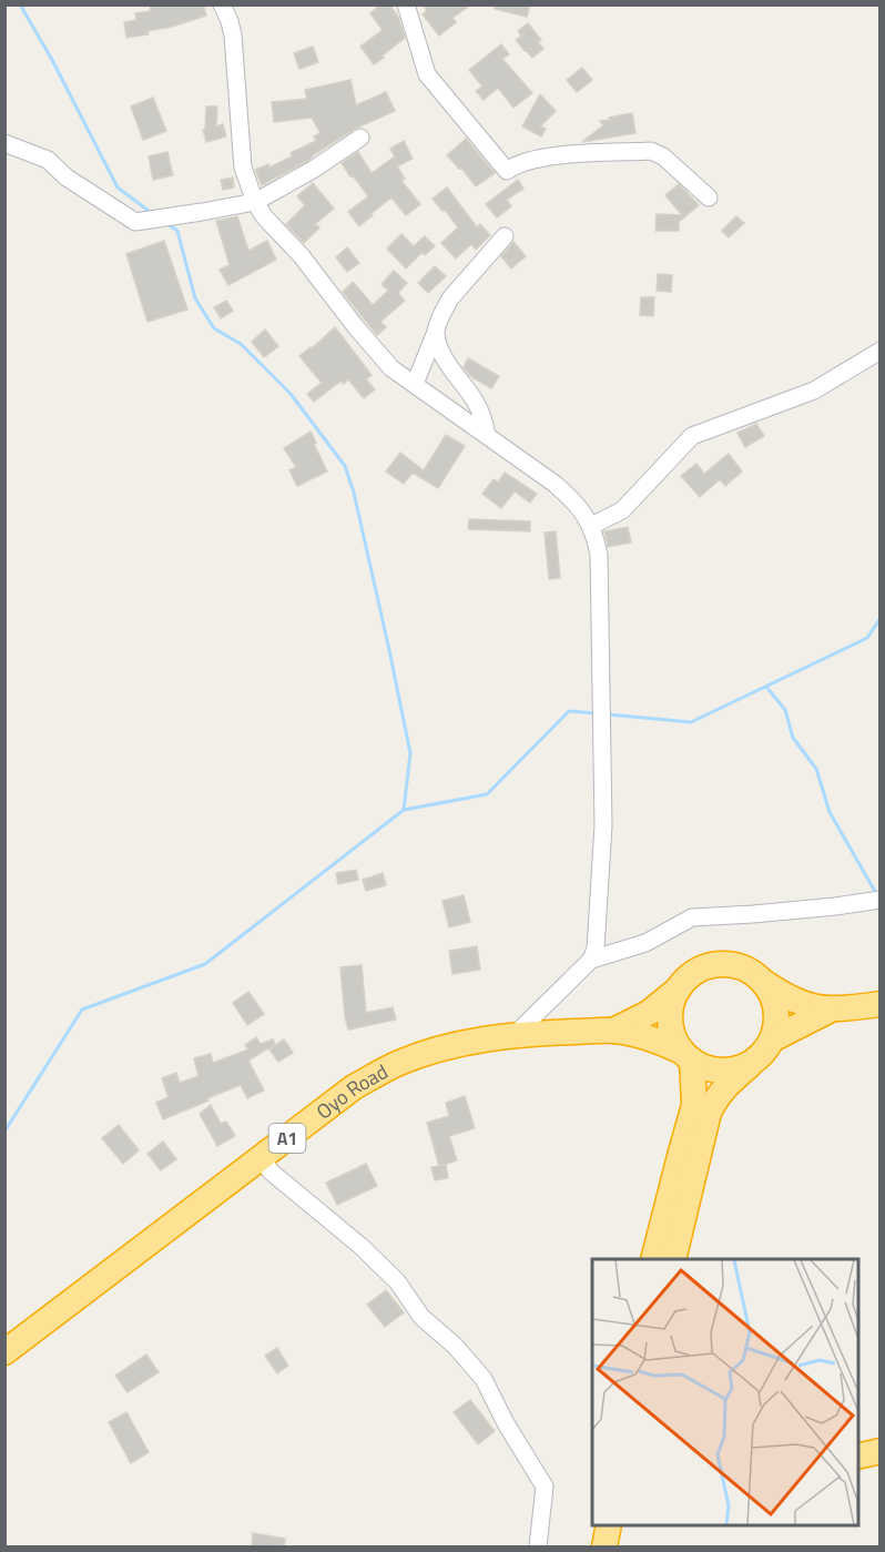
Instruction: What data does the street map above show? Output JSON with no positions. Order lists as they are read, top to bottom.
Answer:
{
  "streets": {
    "highway": ["Oyo Road", "A1"]
  }
}
